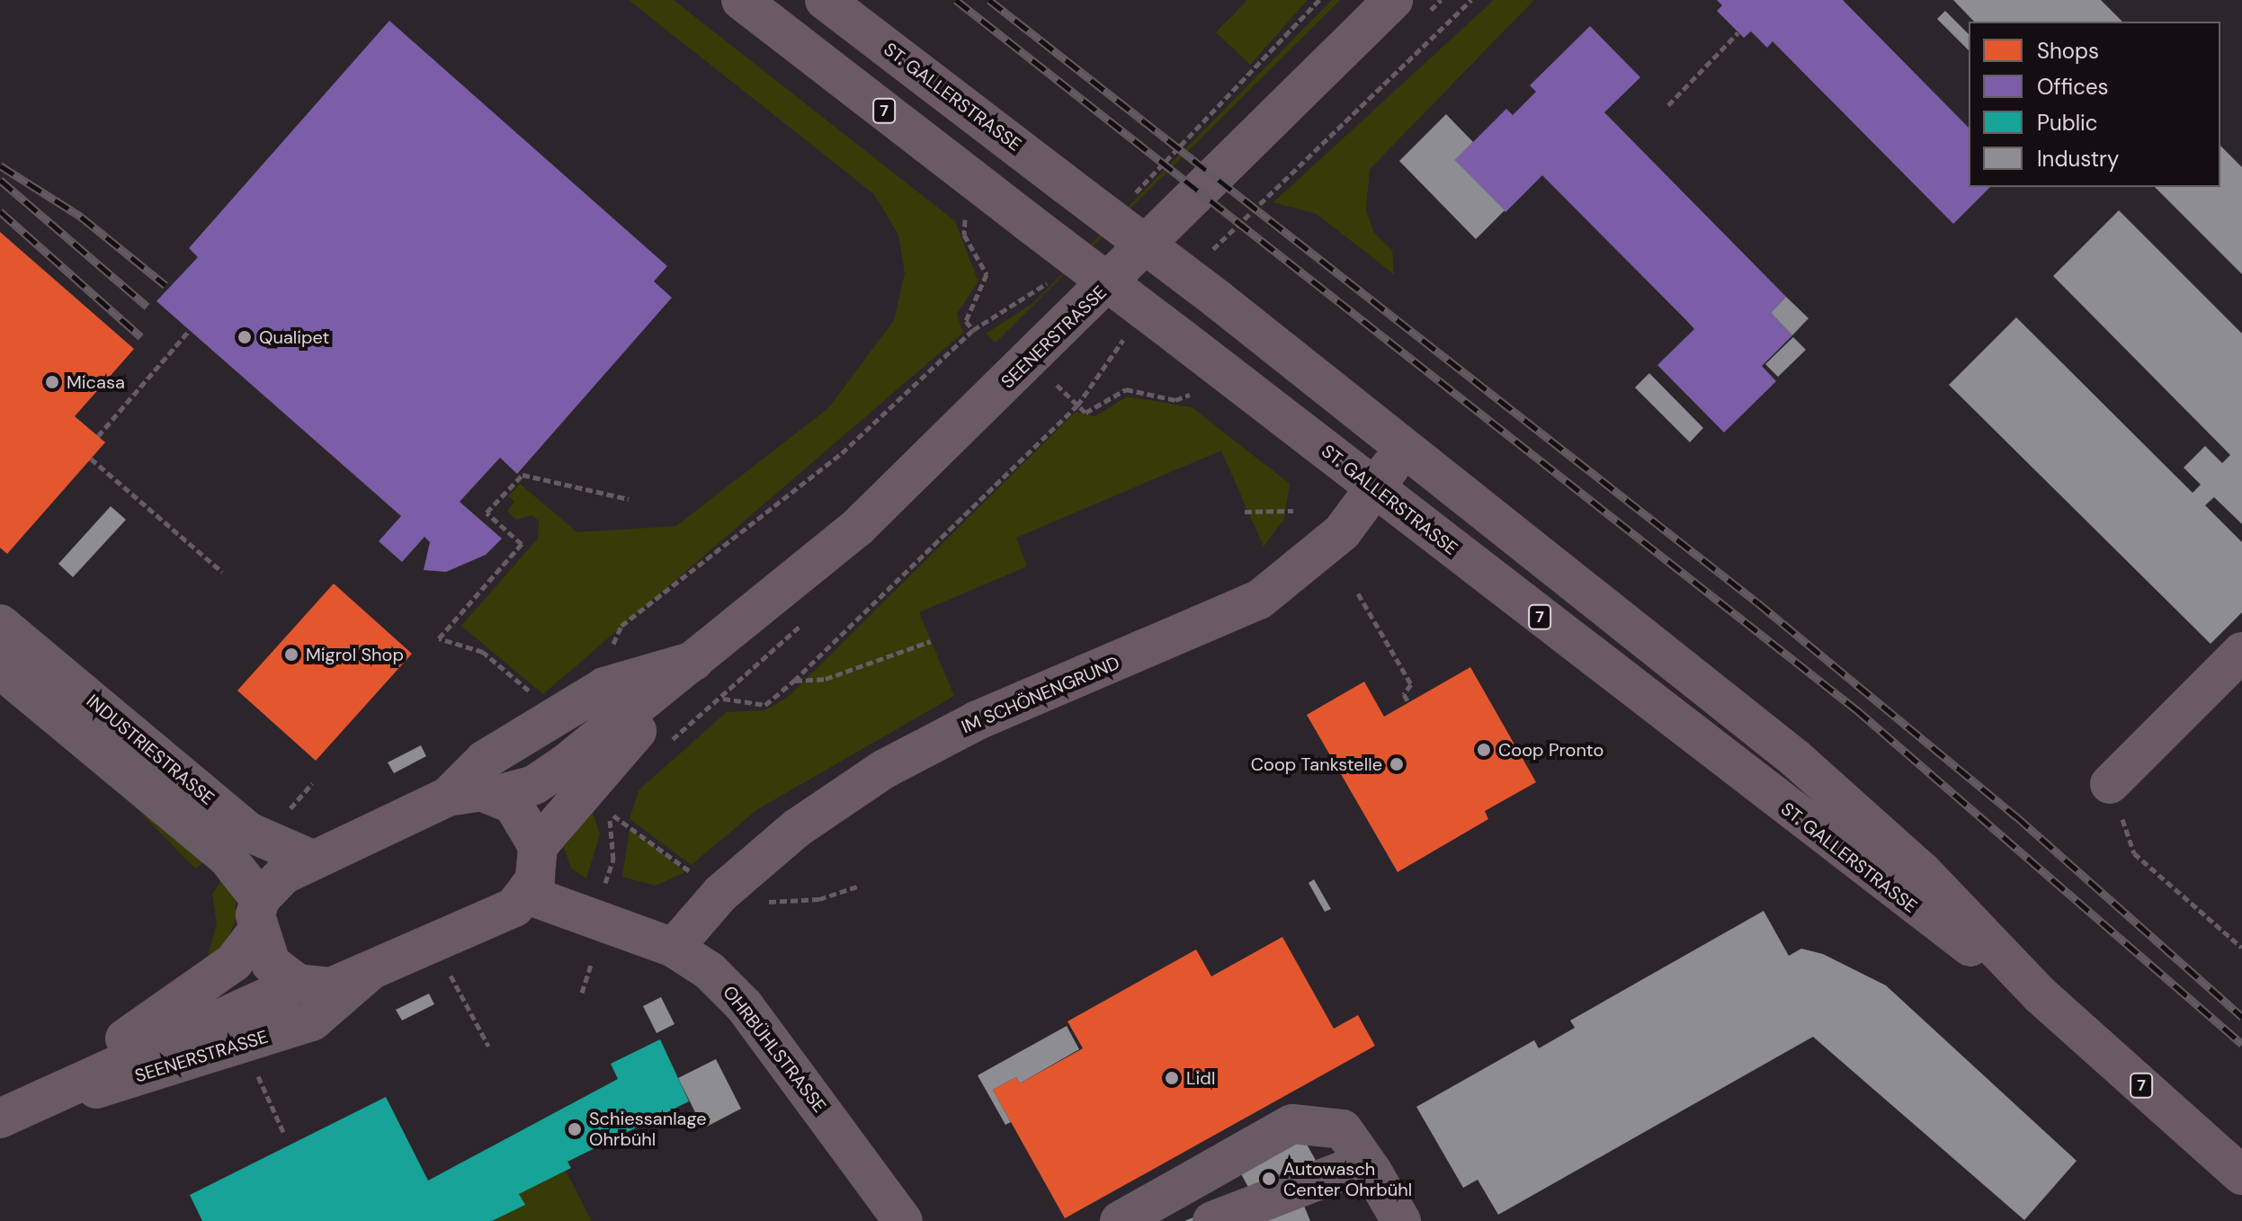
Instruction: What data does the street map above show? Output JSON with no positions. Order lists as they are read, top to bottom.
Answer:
{
  "streets": {
    "main road": [
      "ST. GALLERSTRASSE",
      "7",
      "SEENERSTRASSE",
      "IM SCHÖNENGRUND",
      "OHRBÜHLSTRASSE"
    ],
    "street": ["INDUSTRIESTRASSE"]
  },
  "crossings": [
    ["ST. GALLERSTRASSE", "IM SCHÖNENGRUND"],
    ["SEENERSTRASSE", "INDUSTRIESTRASSE"],
    ["SEENERSTRASSE", "OHRBÜHLSTRASSE"],
    ["IM SCHÖNENGRUND", "OHRBÜHLSTRASSE"]
  ],
  "places": [
    "Qualipet",
    "Micasa",
    "Migrol Shop",
    "Coop Pronto",
    "Coop Tankstelle",
    "Lidl",
    "Schiessanlage Ohrbühl",
    "Autowasch Center Ohrbühl"
  ],
  "legend": [
    "Shops",
    "Offices",
    "Public",
    "Industry"
  ]
}
